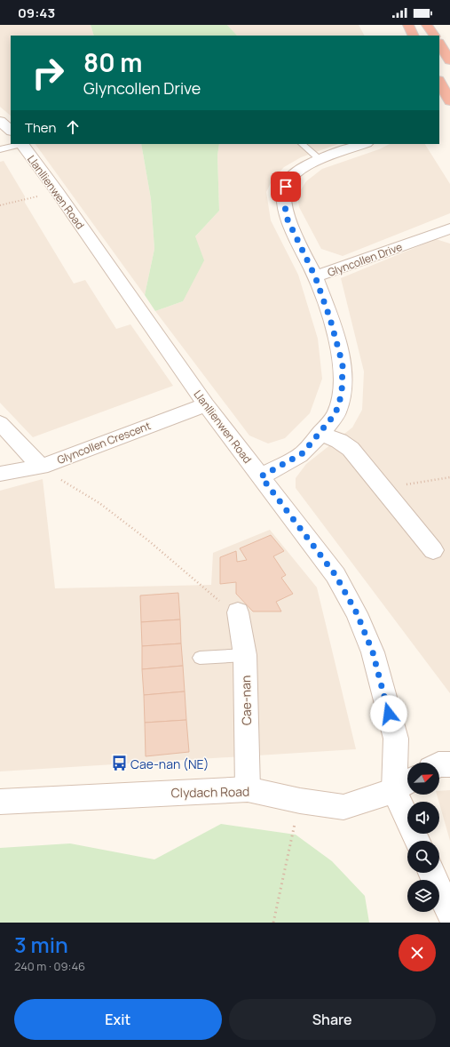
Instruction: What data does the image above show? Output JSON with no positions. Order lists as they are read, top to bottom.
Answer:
{
  "streets": {
    "street": [
      "Llanllienwen Road",
      "Glyncollen Drive",
      "Glyncollen Crescent",
      "Cae-nan",
      "Clydach Road"
    ]
  },
  "crossings": [
    ["Llanllienwen Road", "Glyncollen Drive"],
    ["Llanllienwen Road", "Glyncollen Crescent"],
    ["Llanllienwen Road", "Clydach Road"],
    ["Cae-nan", "Clydach Road"]
  ],
  "places": {
    "bus stop": ["Cae-nan (NE)"]
  },
  "north": "top right",
  "page": {
    "status": "09:43",
    "turn": ["80 m", "Glyncollen Drive"],
    "then": "Then",
    "heading": ["3 min", "240 m · 09:46"],
    "buttons": ["Exit", "Share"]
  }
}
